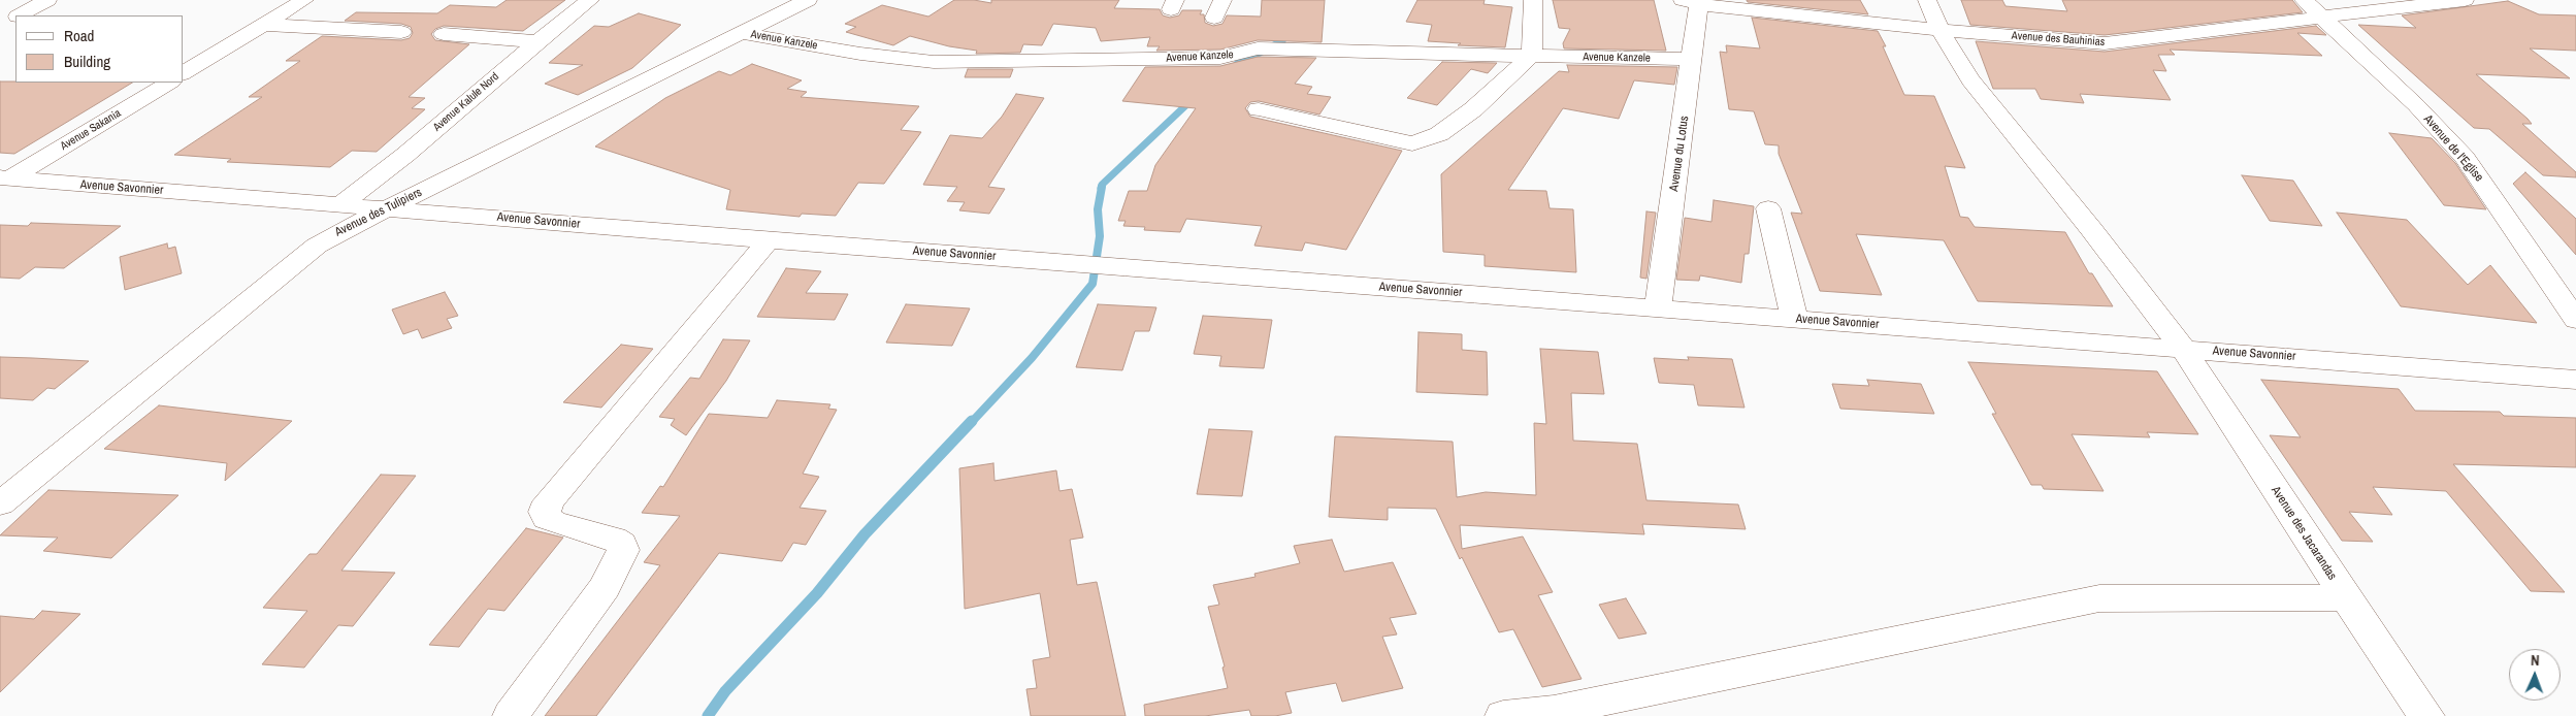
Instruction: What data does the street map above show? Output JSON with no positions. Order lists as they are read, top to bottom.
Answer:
{
  "streets": {
    "street": [
      "Avenue des Bauhinias",
      "Avenue Kanzele",
      "Avenue Kalule Nord",
      "Avenue Sakania",
      "Avenue de l'Eglise",
      "Avenue du Lotus",
      "Avenue Savonnier",
      "Avenue des Tulipiers",
      "Avenue des Jacarandas"
    ]
  },
  "crossings": [
    ["Avenue des Bauhinias", "Avenue de l'Eglise"],
    ["Avenue des Bauhinias", "Avenue du Lotus"],
    ["Avenue des Bauhinias", "Avenue des Jacarandas"],
    ["Avenue Kanzele", "Avenue du Lotus"],
    ["Avenue Kanzele", "Avenue des Tulipiers"],
    ["Avenue Kalule Nord", "Avenue Savonnier"],
    ["Avenue Sakania", "Avenue Savonnier"],
    ["Avenue du Lotus", "Avenue Savonnier"],
    ["Avenue Savonnier", "Avenue des Tulipiers"],
    ["Avenue Savonnier", "Avenue des Jacarandas"]
  ],
  "legend": ["Road", "Building"],
  "north": "top"
}
